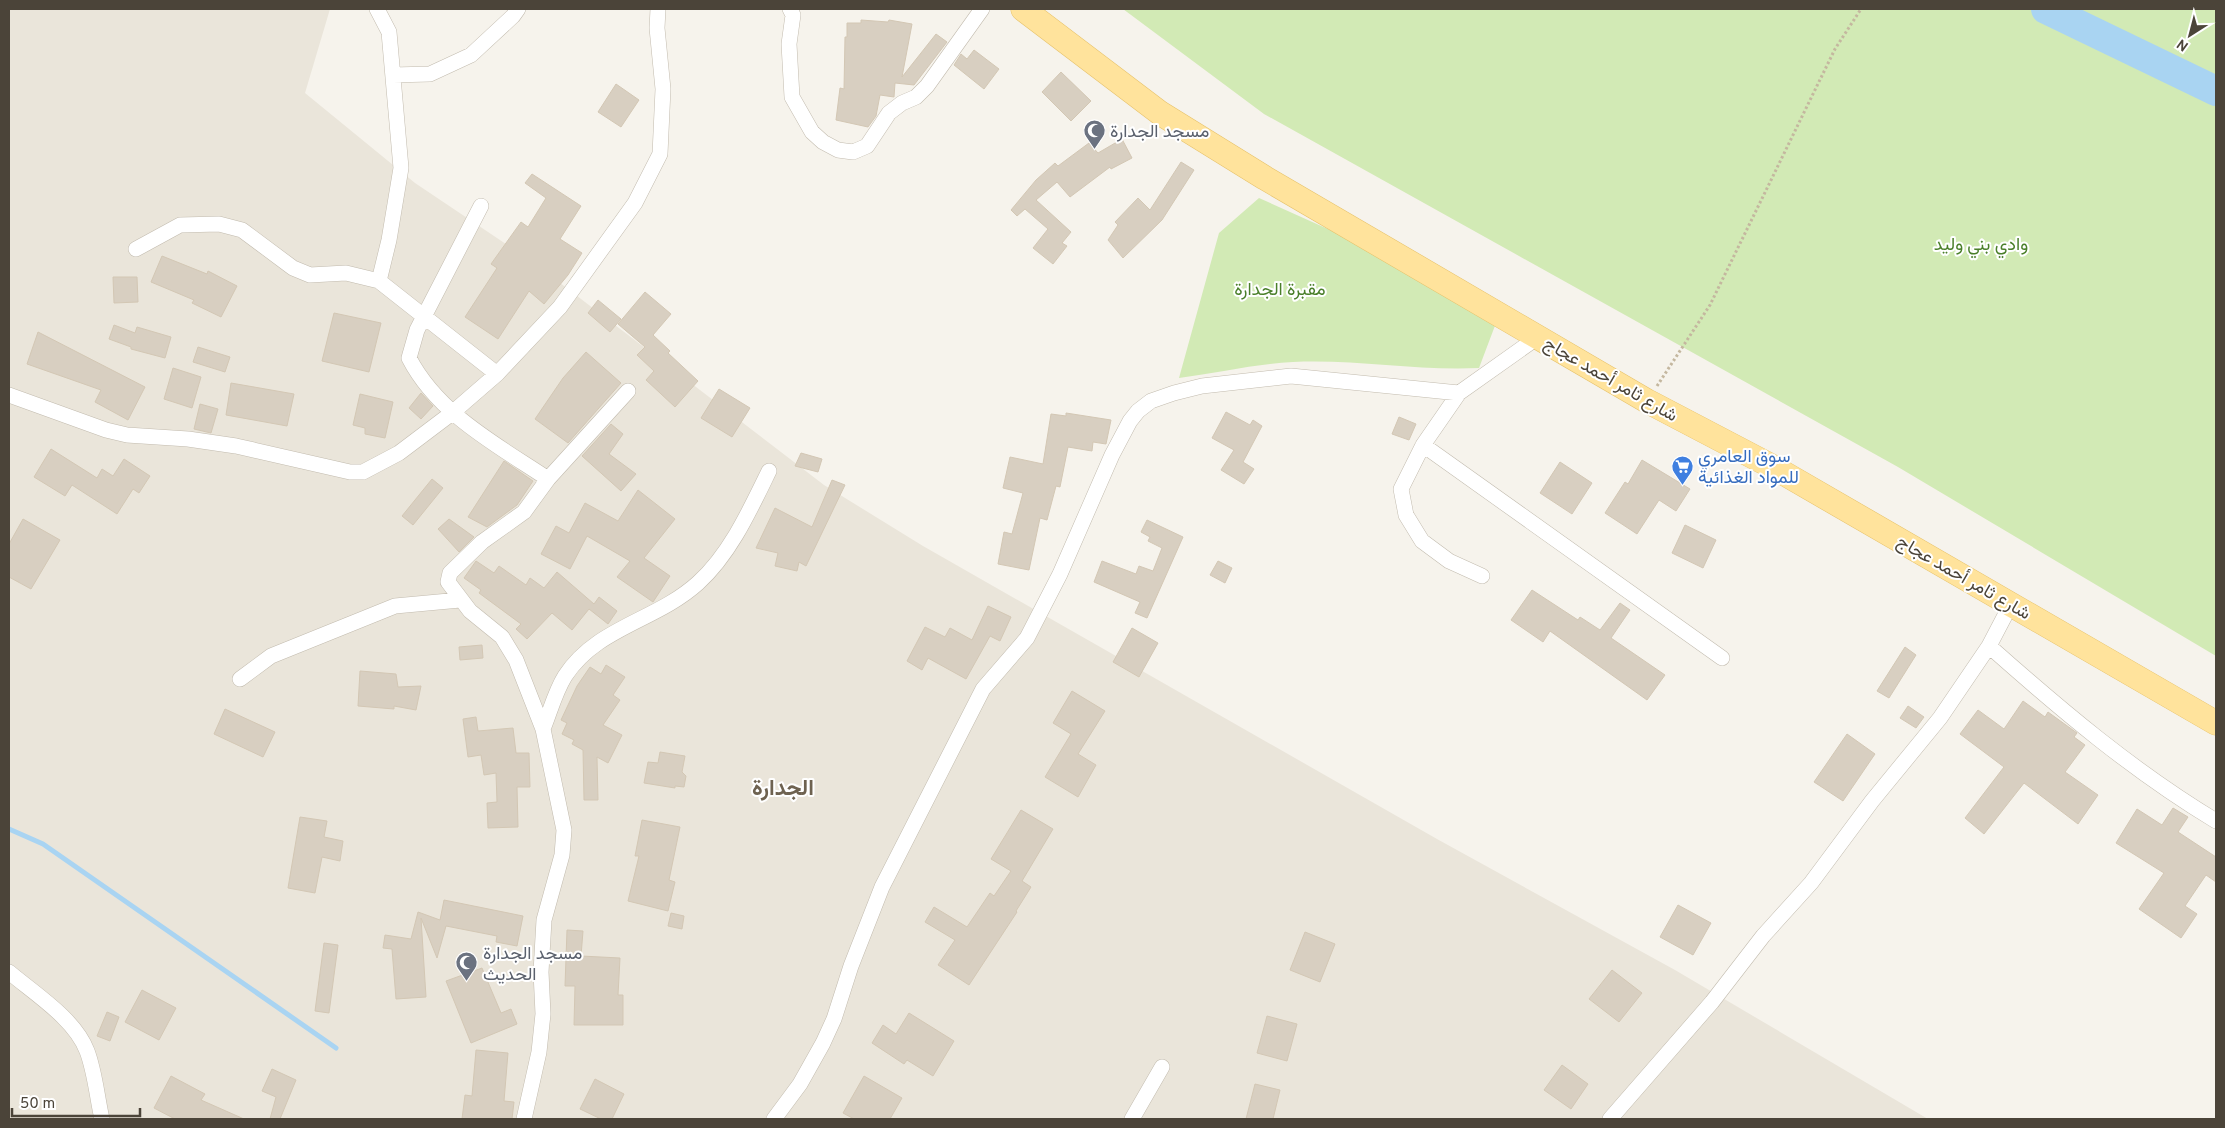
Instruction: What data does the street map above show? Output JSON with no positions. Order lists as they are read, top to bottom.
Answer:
{
  "streets": {
    "main road": ["شارع ثامر أحمد عجاج"]
  },
  "districts": ["الجدارة"],
  "parks": ["وادي بني وليد", "مقبرة الجدارة"],
  "places": {
    "mosque": ["مسجد الجدارة", "مسجد الجدارة الحديث"],
    "supermarket": ["سوق العامري للمواد الغذائية"]
  },
  "scale_bar": "50 m",
  "north": "bottom left"
}
